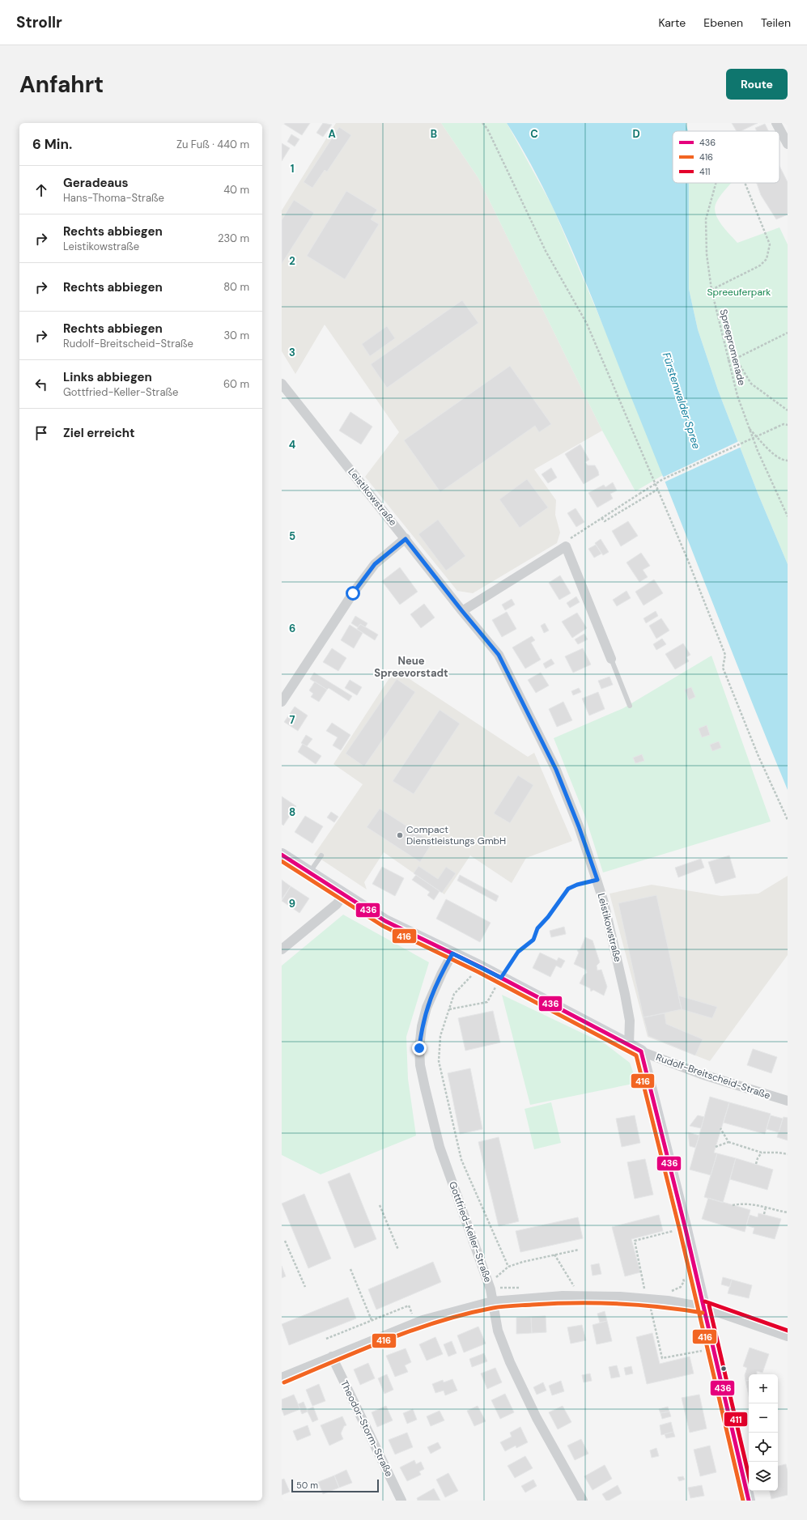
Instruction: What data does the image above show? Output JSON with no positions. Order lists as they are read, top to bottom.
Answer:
{
  "streets": {
    "main road": ["Rudolf-Breitscheid-Straße"],
    "street": ["Leistikowstraße", "Gottfried-Keller-Straße", "Theodor-Storm-Straße"],
    "path": ["Spreepromenade"]
  },
  "crossings": [
    ["Leistikowstraße", "Rudolf-Breitscheid-Straße"],
    ["Rudolf-Breitscheid-Straße", "Gottfried-Keller-Straße"]
  ],
  "districts": ["Neue Spreevorstadt"],
  "water": ["Fürstenwalder Spree"],
  "parks": ["Spreeuferpark"],
  "places": ["Compact Dienstleistungs GmbH"],
  "lines": ["transit line 436", "transit line 416", "transit line 411"],
  "legend": ["436", "416", "411"],
  "scale_bar": "50 m",
  "page": {
    "header": "Strollr",
    "nav": ["Karte", "Ebenen", "Teilen"],
    "buttons": "Route",
    "title": "Anfahrt",
    "heading": ["6 Min.", "Zu Fuß · 440 m"],
    "list": [
      ["Geradeaus", "Hans-Thoma-Straße", "40 m"],
      ["Rechts abbiegen", "Leistikowstraße", "230 m"],
      ["Rechts abbiegen", "80 m"],
      ["Rechts abbiegen", "Rudolf-Breitscheid-Straße", "30 m"],
      ["Links abbiegen", "Gottfried-Keller-Straße", "60 m"],
      "Ziel erreicht"
    ],
    "map_buttons": ["+", "−"],
    "scale": "50 m"
  },
  "grid": {
    "columns": [
      "A",
      "B",
      "C",
      "D"
    ],
    "rows": [
      "1",
      "2",
      "3",
      "4",
      "5",
      "6",
      "7",
      "8",
      "9"
    ]
  }
}
